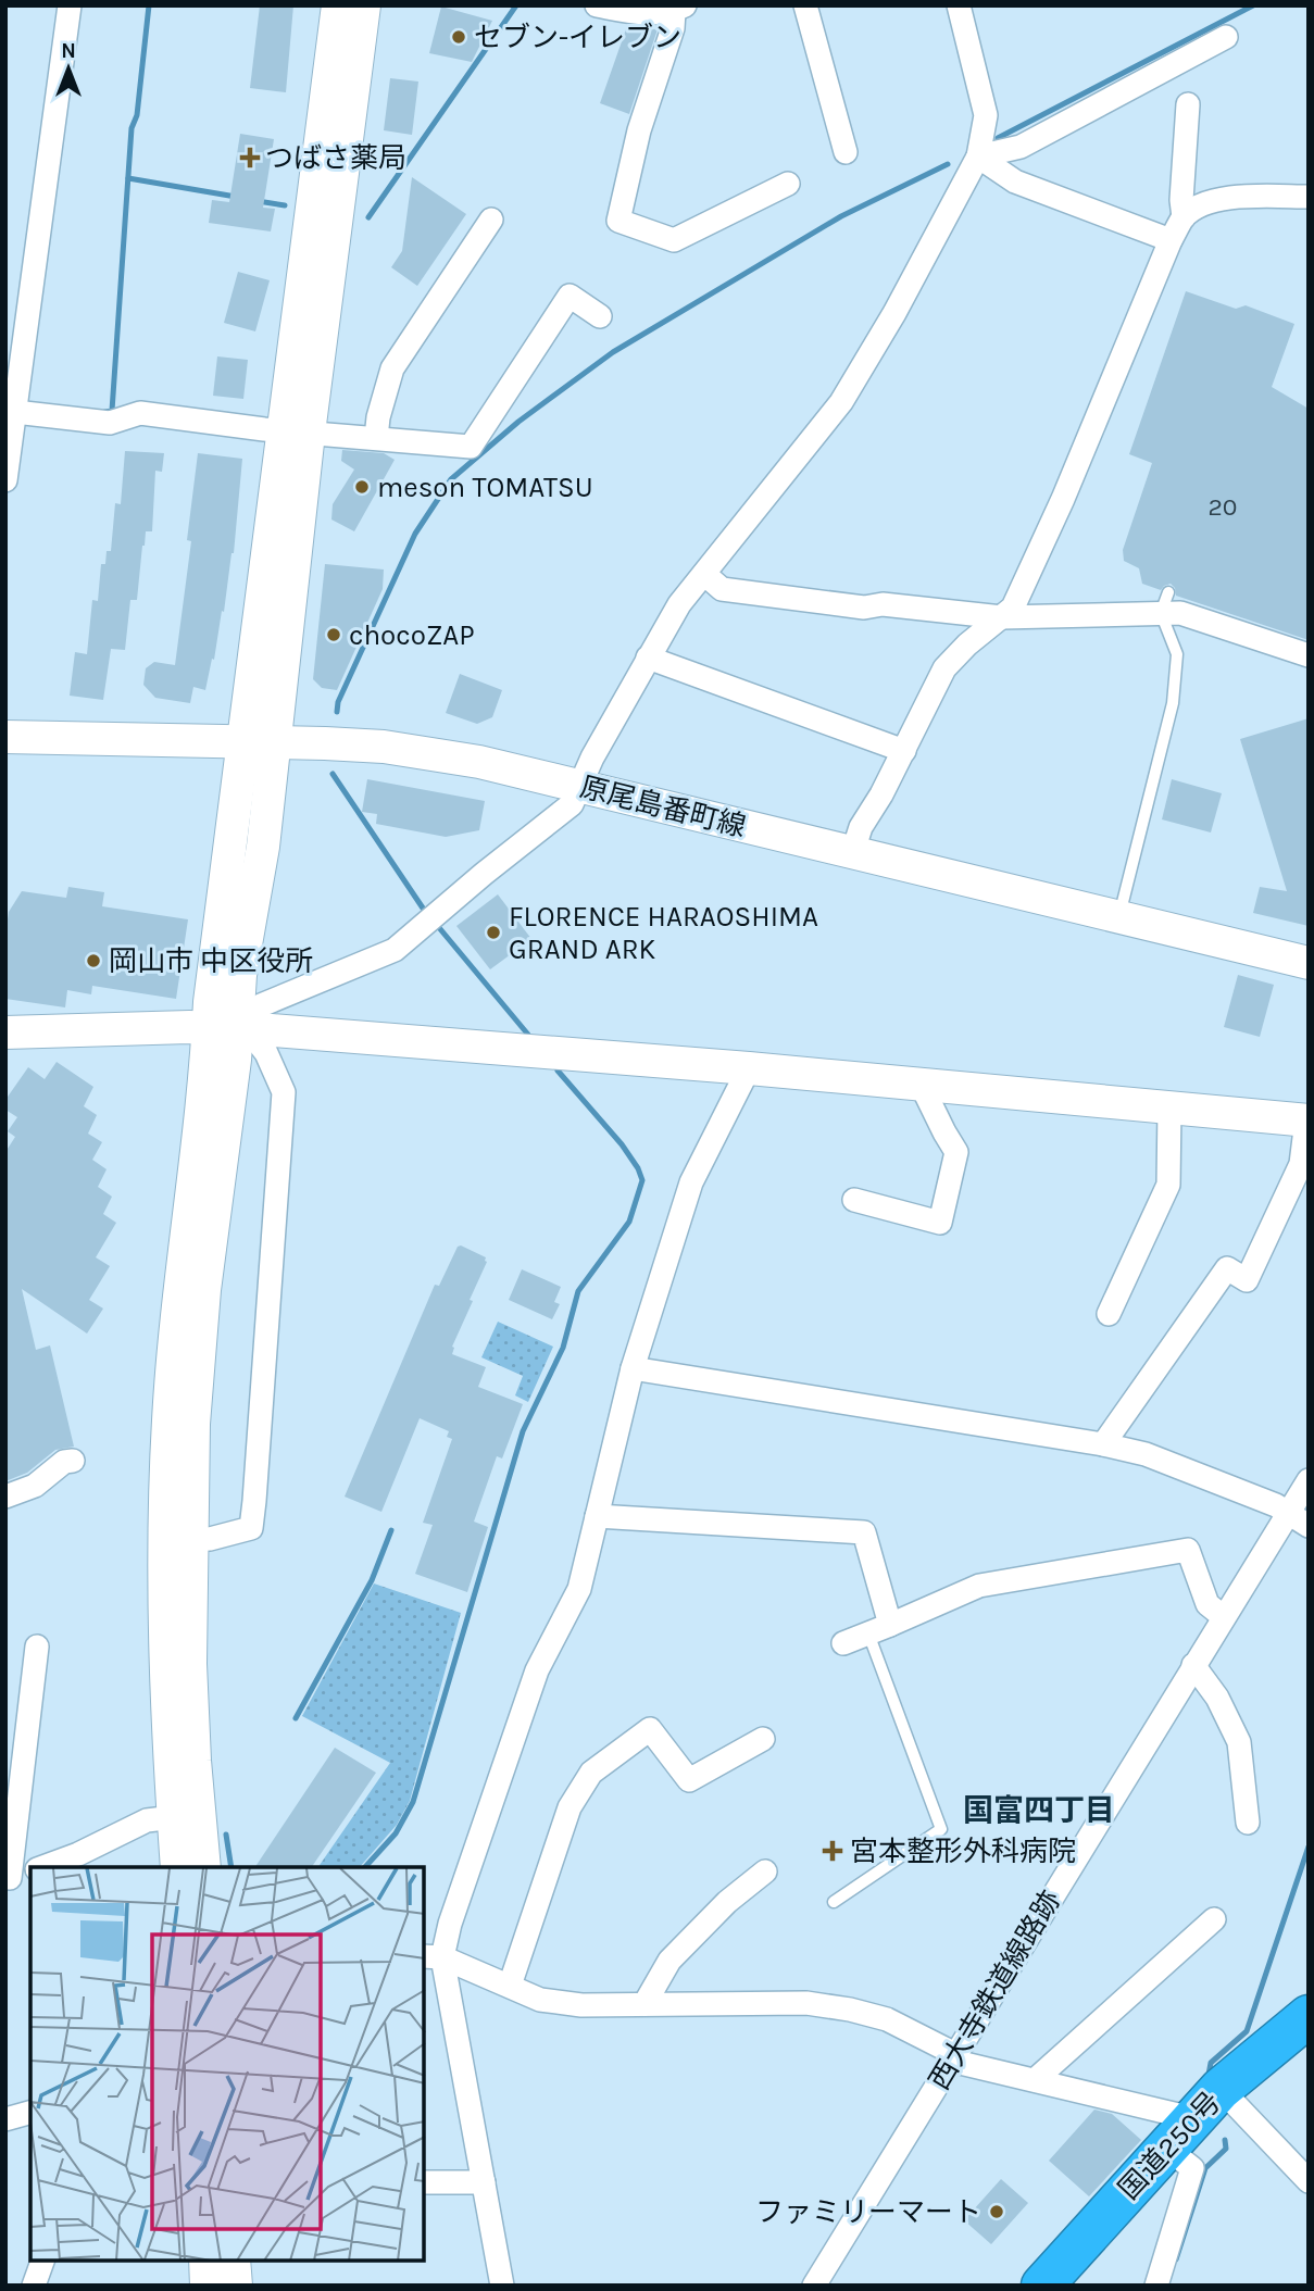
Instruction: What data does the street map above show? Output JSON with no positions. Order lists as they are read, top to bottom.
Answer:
{
  "streets": {
    "highway": ["国道250号"],
    "street": ["原尾島番町線", "西大寺鉄道線路跡"]
  },
  "districts": ["国富四丁目"],
  "places": {
    "other": [
      "セブン-イレブン",
      "meson TOMATSU",
      "chocoZAP",
      "FLORENCE HARAOSHIMA GRAND ARK",
      "岡山市 中区役所",
      "ファミリーマート"
    ],
    "health": ["つばさ薬局", "宮本整形外科病院"]
  },
  "house_numbers": ["20"],
  "north": "top"
}
